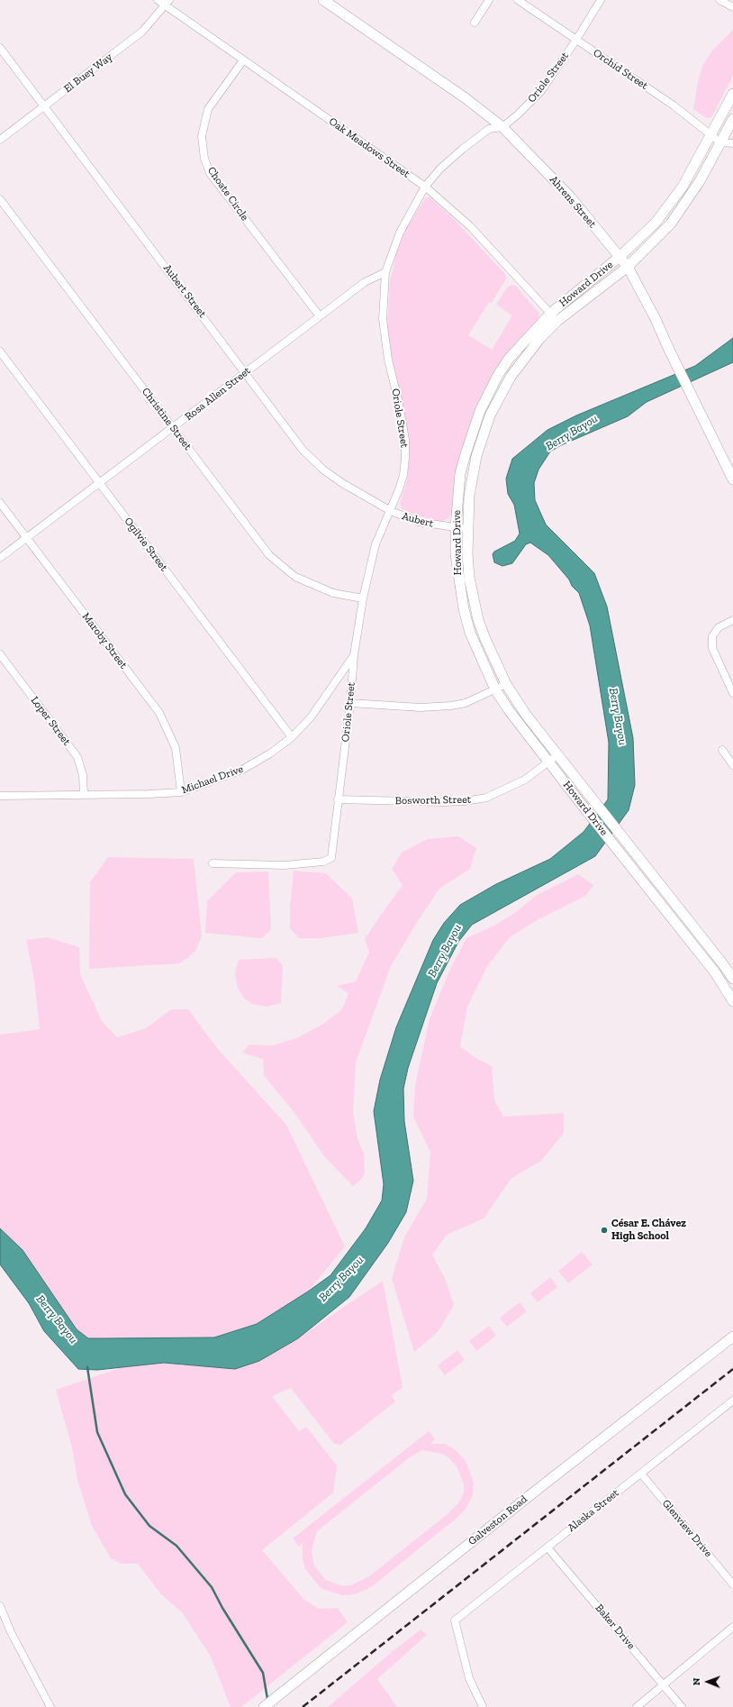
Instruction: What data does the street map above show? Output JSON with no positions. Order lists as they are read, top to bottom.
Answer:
{
  "streets": {
    "main road": ["Ahrens Street", "Howard Drive", "Galveston Road"],
    "street": [
      "Orchid Street",
      "El Buey Way",
      "Oriole Street",
      "Oak Meadows Street",
      "Choate Circle",
      "Aubert Street",
      "Rosa Allen Street",
      "Christine Street",
      "Aubert",
      "Ogilvie Street",
      "Maroby Street",
      "Loper Street",
      "Michael Drive",
      "Bosworth Street",
      "Alaska Street",
      "Glenview Drive",
      "Baker Drive"
    ]
  },
  "crossings": [
    ["Orchid Street", "Oriole Street"],
    ["Orchid Street", "Howard Drive"],
    ["El Buey Way", "Oak Meadows Street"],
    ["El Buey Way", "Aubert Street"],
    ["Oriole Street", "Oak Meadows Street"],
    ["Oriole Street", "Ahrens Street"],
    ["Oriole Street", "Aubert Street"],
    ["Oriole Street", "Rosa Allen Street"],
    ["Oriole Street", "Christine Street"],
    ["Oriole Street", "Aubert"],
    ["Oriole Street", "Michael Drive"],
    ["Oriole Street", "Bosworth Street"],
    ["Oak Meadows Street", "Choate Circle"],
    ["Oak Meadows Street", "Howard Drive"],
    ["Choate Circle", "Rosa Allen Street"],
    ["Ahrens Street", "Howard Drive"],
    ["Howard Drive", "Aubert"],
    ["Howard Drive", "Bosworth Street"],
    ["Aubert Street", "Rosa Allen Street"],
    ["Aubert Street", "Aubert"],
    ["Rosa Allen Street", "Christine Street"],
    ["Rosa Allen Street", "Ogilvie Street"],
    ["Rosa Allen Street", "Maroby Street"],
    ["Ogilvie Street", "Michael Drive"],
    ["Maroby Street", "Michael Drive"],
    ["Loper Street", "Michael Drive"],
    ["Alaska Street", "Glenview Drive"],
    ["Alaska Street", "Baker Drive"]
  ],
  "water": ["Berry Bayou"],
  "places": ["César E. Chávez High School"],
  "north": "left"
}
